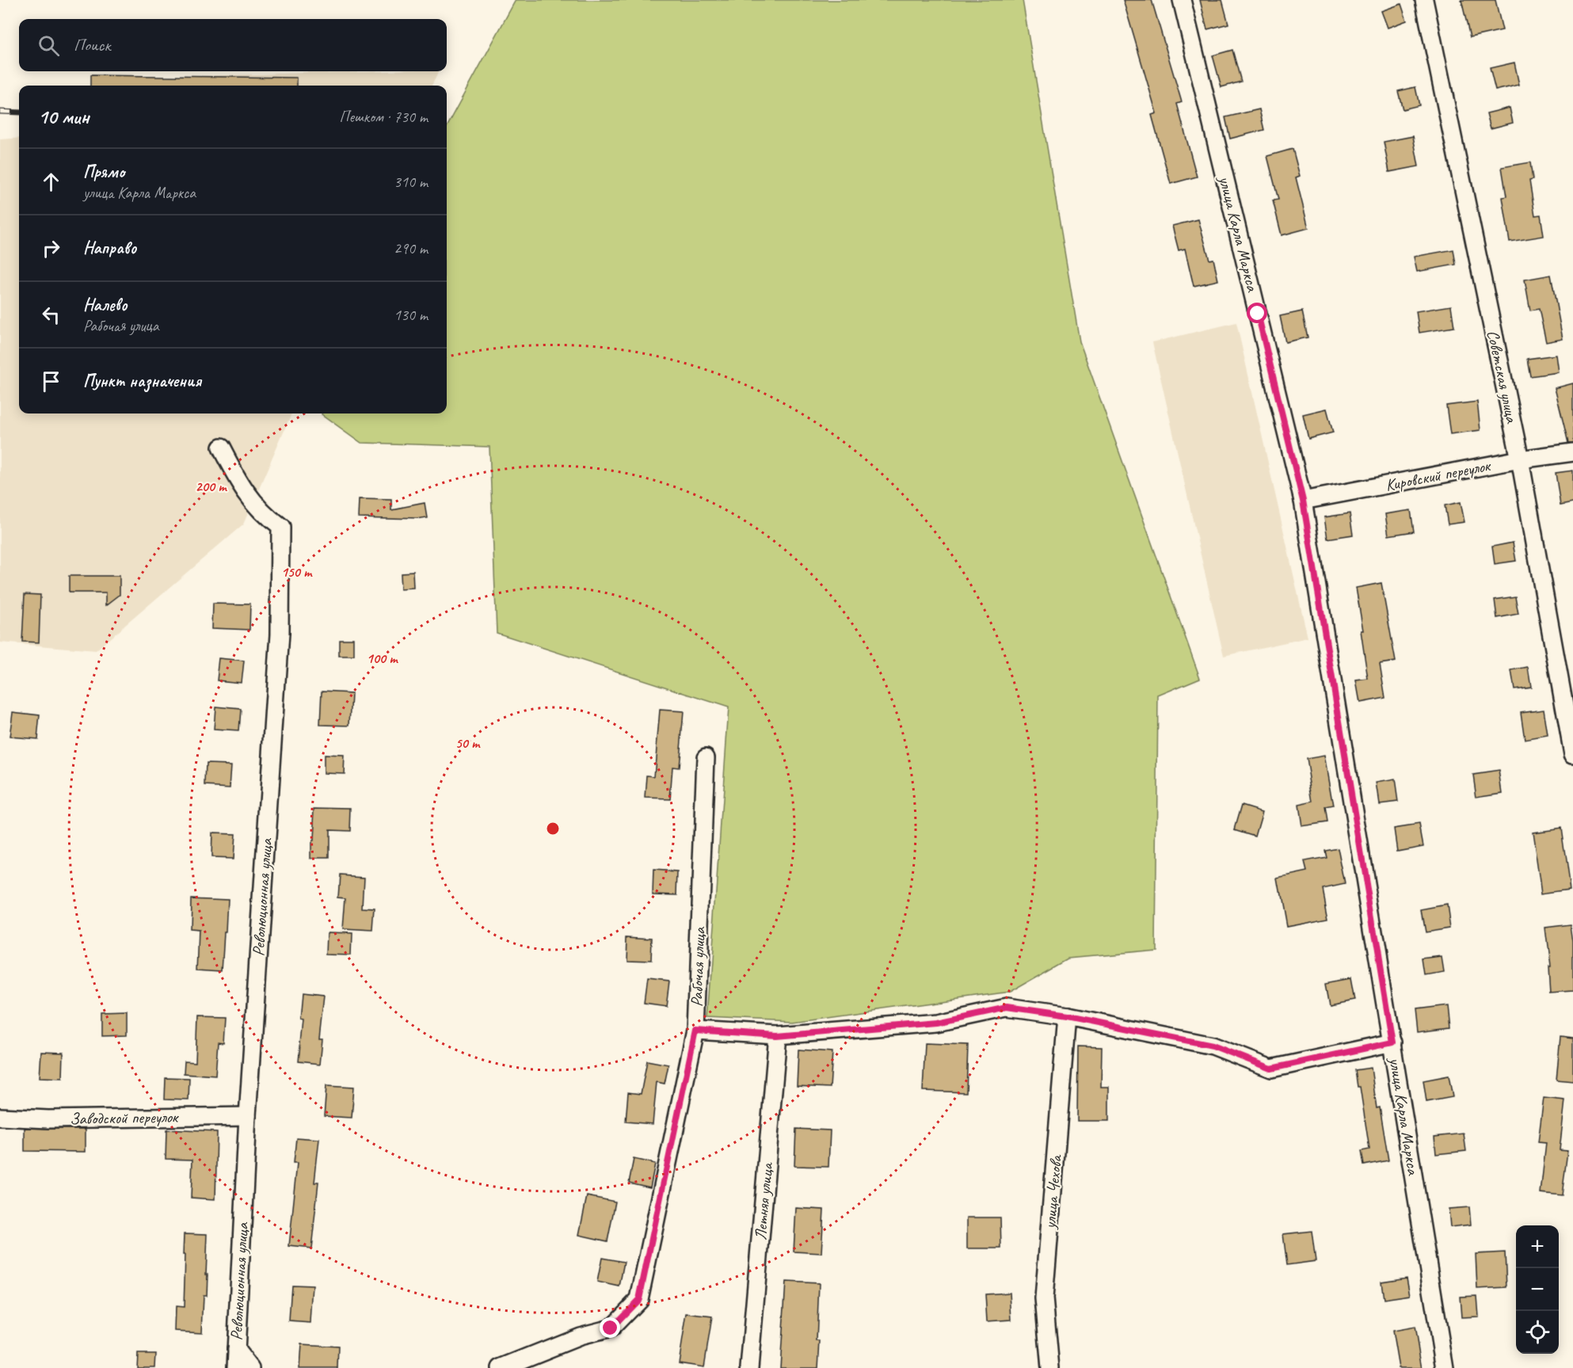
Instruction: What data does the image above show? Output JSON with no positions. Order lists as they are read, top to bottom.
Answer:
{
  "streets": {
    "street": [
      "улица Карла Маркса",
      "Советская улица",
      "Кировский переулок",
      "Революционная улица",
      "Рабочая улица",
      "Заводской переулок",
      "улица Чехова",
      "Летняя улица"
    ]
  },
  "crossings": [
    ["улица Карла Маркса", "Кировский переулок"],
    ["Советская улица", "Кировский переулок"],
    ["Революционная улица", "Заводской переулок"]
  ],
  "page": {
    "search": "Поиск",
    "heading": ["10 мин", "Пешком · 730 m"],
    "list": [
      ["Прямо", "улица Карла Маркса", "310 m"],
      ["Направо", "290 m"],
      ["Налево", "Рабочая улица", "130 m"],
      "Пункт назначения"
    ],
    "map_buttons": ["+", "−"]
  },
  "rings": [
    "200 m",
    "150 m",
    "100 m",
    "50 m"
  ]
}
